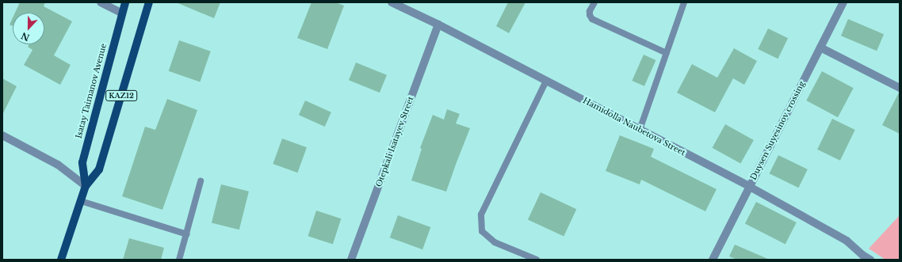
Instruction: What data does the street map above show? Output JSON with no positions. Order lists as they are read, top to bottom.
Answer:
{
  "streets": {
    "main road": ["Isatay Taimanov Avenue", "KAZ12"],
    "street": ["Hamidolla Naubetova Street", "Duysen Suyesinov crossing", "Otepkali Isatayev Street"]
  },
  "crossings": [
    ["Hamidolla Naubetova Street", "Duysen Suyesinov crossing"],
    ["Hamidolla Naubetova Street", "Otepkali Isatayev Street"]
  ],
  "north": "bottom"
}
